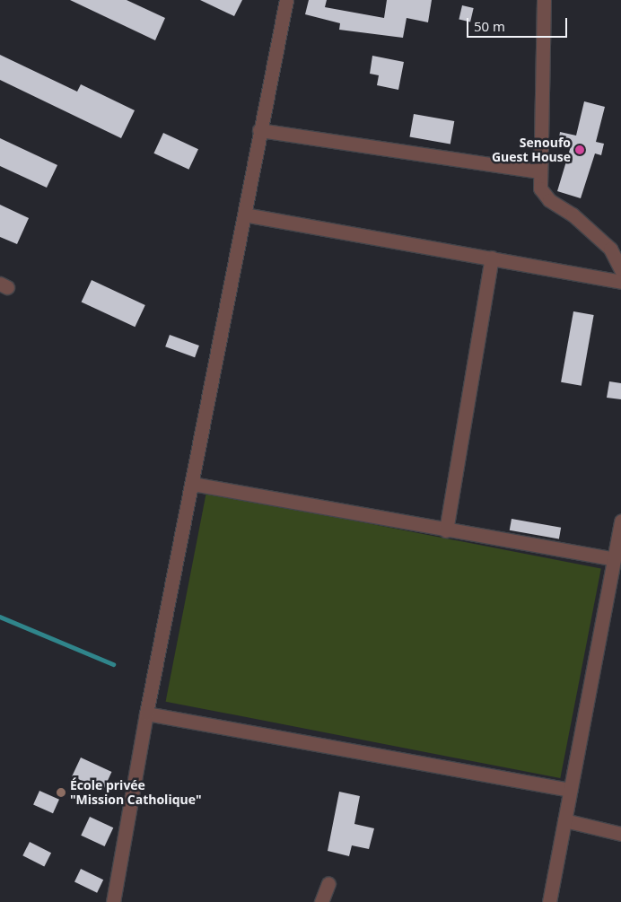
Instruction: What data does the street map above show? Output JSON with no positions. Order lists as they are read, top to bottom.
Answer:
{
  "places": ["Senoufo Guest House", "École privée \"Mission Catholique\""],
  "scale_bar": "50 m"
}
